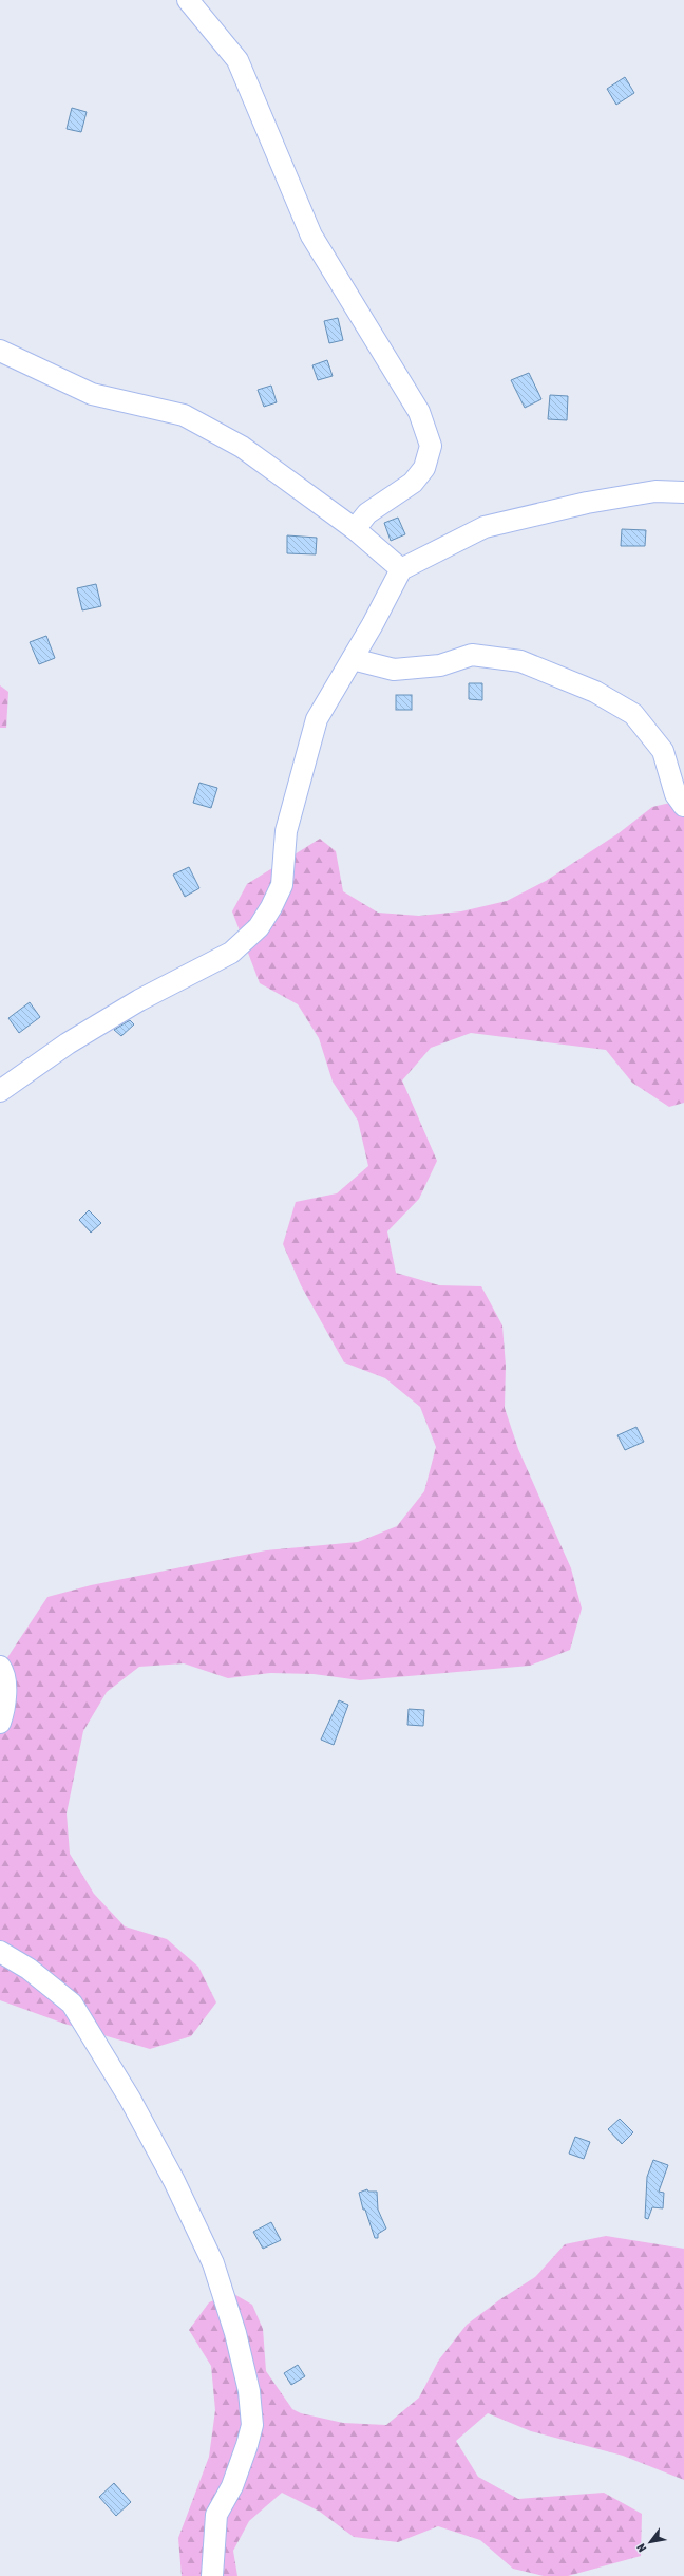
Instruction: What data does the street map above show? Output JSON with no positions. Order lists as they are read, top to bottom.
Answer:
{
  "north": "bottom left"
}
